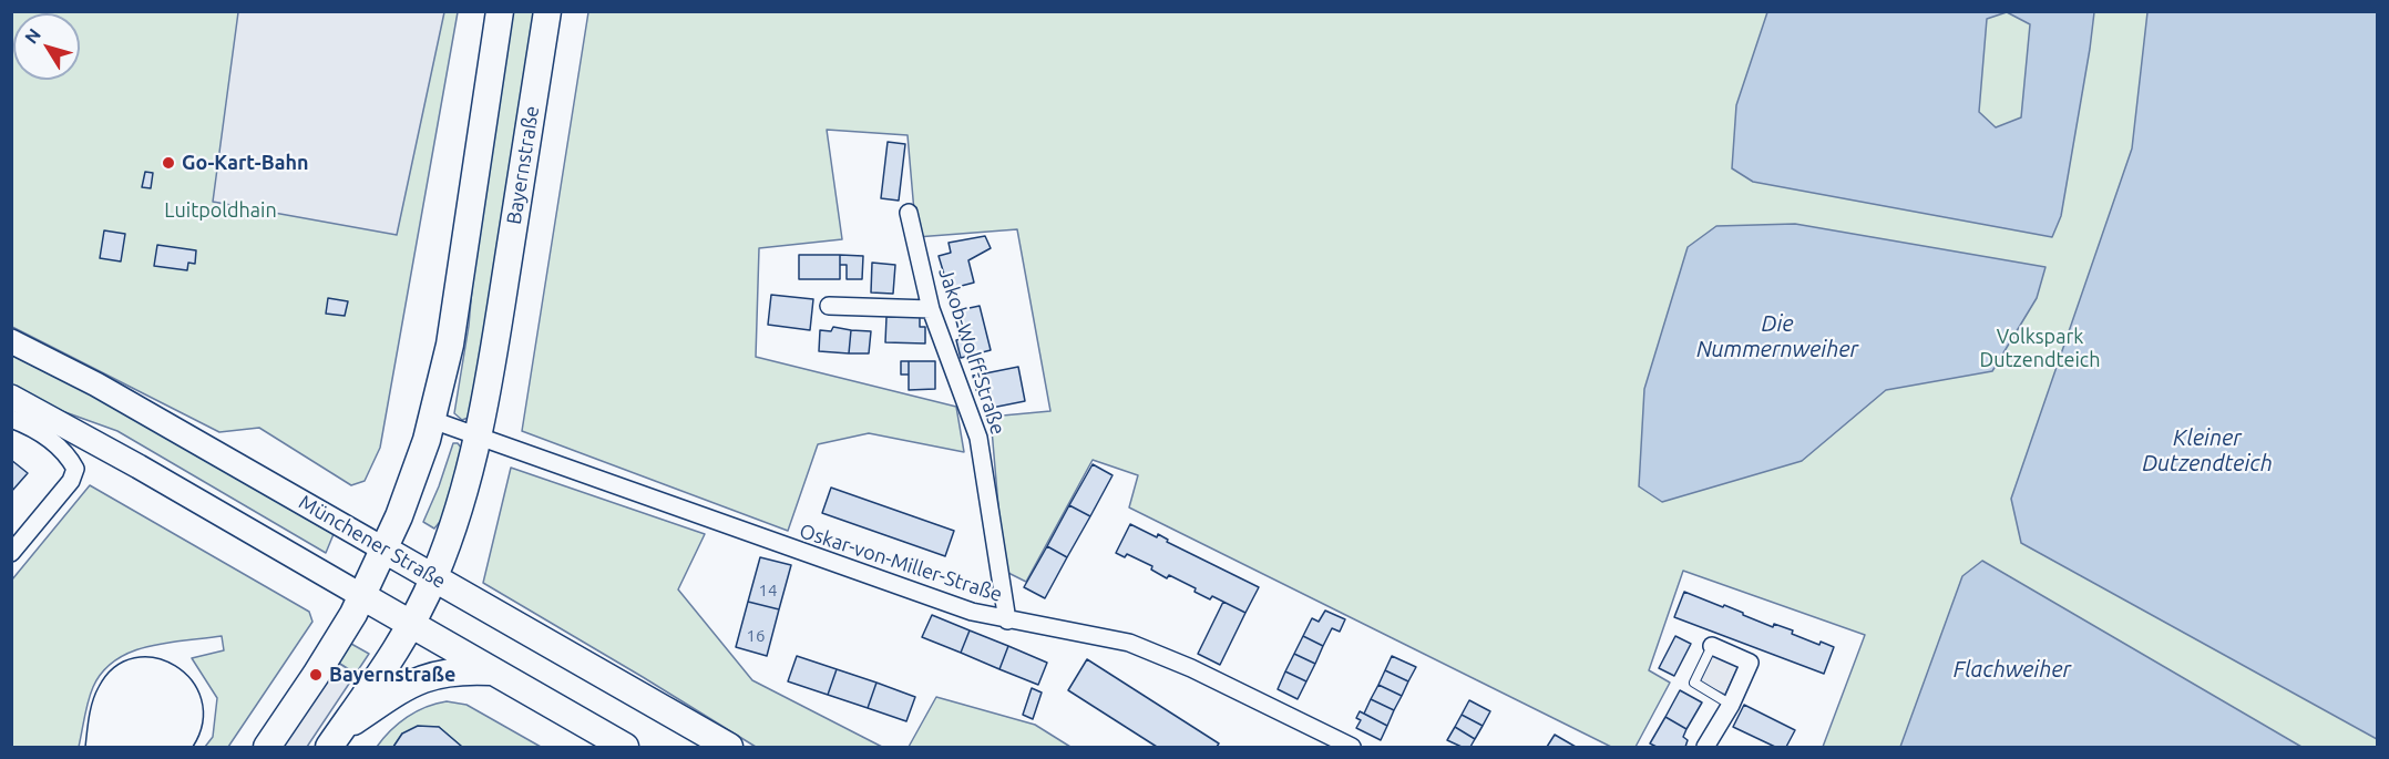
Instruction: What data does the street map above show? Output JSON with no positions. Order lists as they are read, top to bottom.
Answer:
{
  "streets": {
    "main road": ["Bayernstraße", "Münchener Straße"],
    "street": ["Jakob-Wolff-Straße", "Oskar-von-Miller-Straße"]
  },
  "crossings": [
    ["Bayernstraße", "Münchener Straße"],
    ["Bayernstraße", "Oskar-von-Miller-Straße"],
    ["Jakob-Wolff-Straße", "Oskar-von-Miller-Straße"]
  ],
  "water": ["Die Nummernweiher", "Kleiner Dutzendteich", "Flachweiher"],
  "parks": ["Luitpoldhain", "Volkspark Dutzendteich"],
  "places": ["Go-Kart-Bahn", "Bayernstraße"],
  "house_numbers": ["14", "16"],
  "north": "top left"
}
